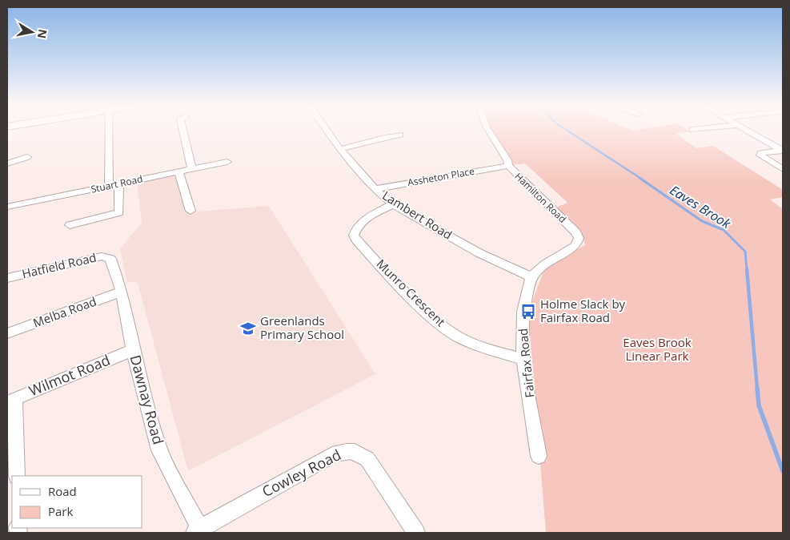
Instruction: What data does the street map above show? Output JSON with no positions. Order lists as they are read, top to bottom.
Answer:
{
  "streets": {
    "street": [
      "Assheton Place",
      "Stuart Road",
      "Hamilton Road",
      "Lambert Road",
      "Hatfield Road",
      "Munro Crescent",
      "Melba Road",
      "Fairfax Road",
      "Wilmot Road",
      "Dawnay Road",
      "Cowley Road"
    ]
  },
  "crossings": [
    ["Assheton Place", "Hamilton Road"],
    ["Assheton Place", "Lambert Road"],
    ["Hamilton Road", "Lambert Road"],
    ["Hamilton Road", "Fairfax Road"],
    ["Lambert Road", "Munro Crescent"],
    ["Lambert Road", "Fairfax Road"],
    ["Hatfield Road", "Dawnay Road"],
    ["Munro Crescent", "Fairfax Road"],
    ["Melba Road", "Dawnay Road"],
    ["Wilmot Road", "Dawnay Road"],
    ["Dawnay Road", "Cowley Road"]
  ],
  "water": ["Eaves Brook"],
  "parks": ["Eaves Brook Linear Park"],
  "places": {
    "bus stop": ["Holme Slack by Fairfax Road"],
    "school or university": ["Greenlands Primary School"]
  },
  "legend": ["Road", "Park"],
  "north": "right"
}
